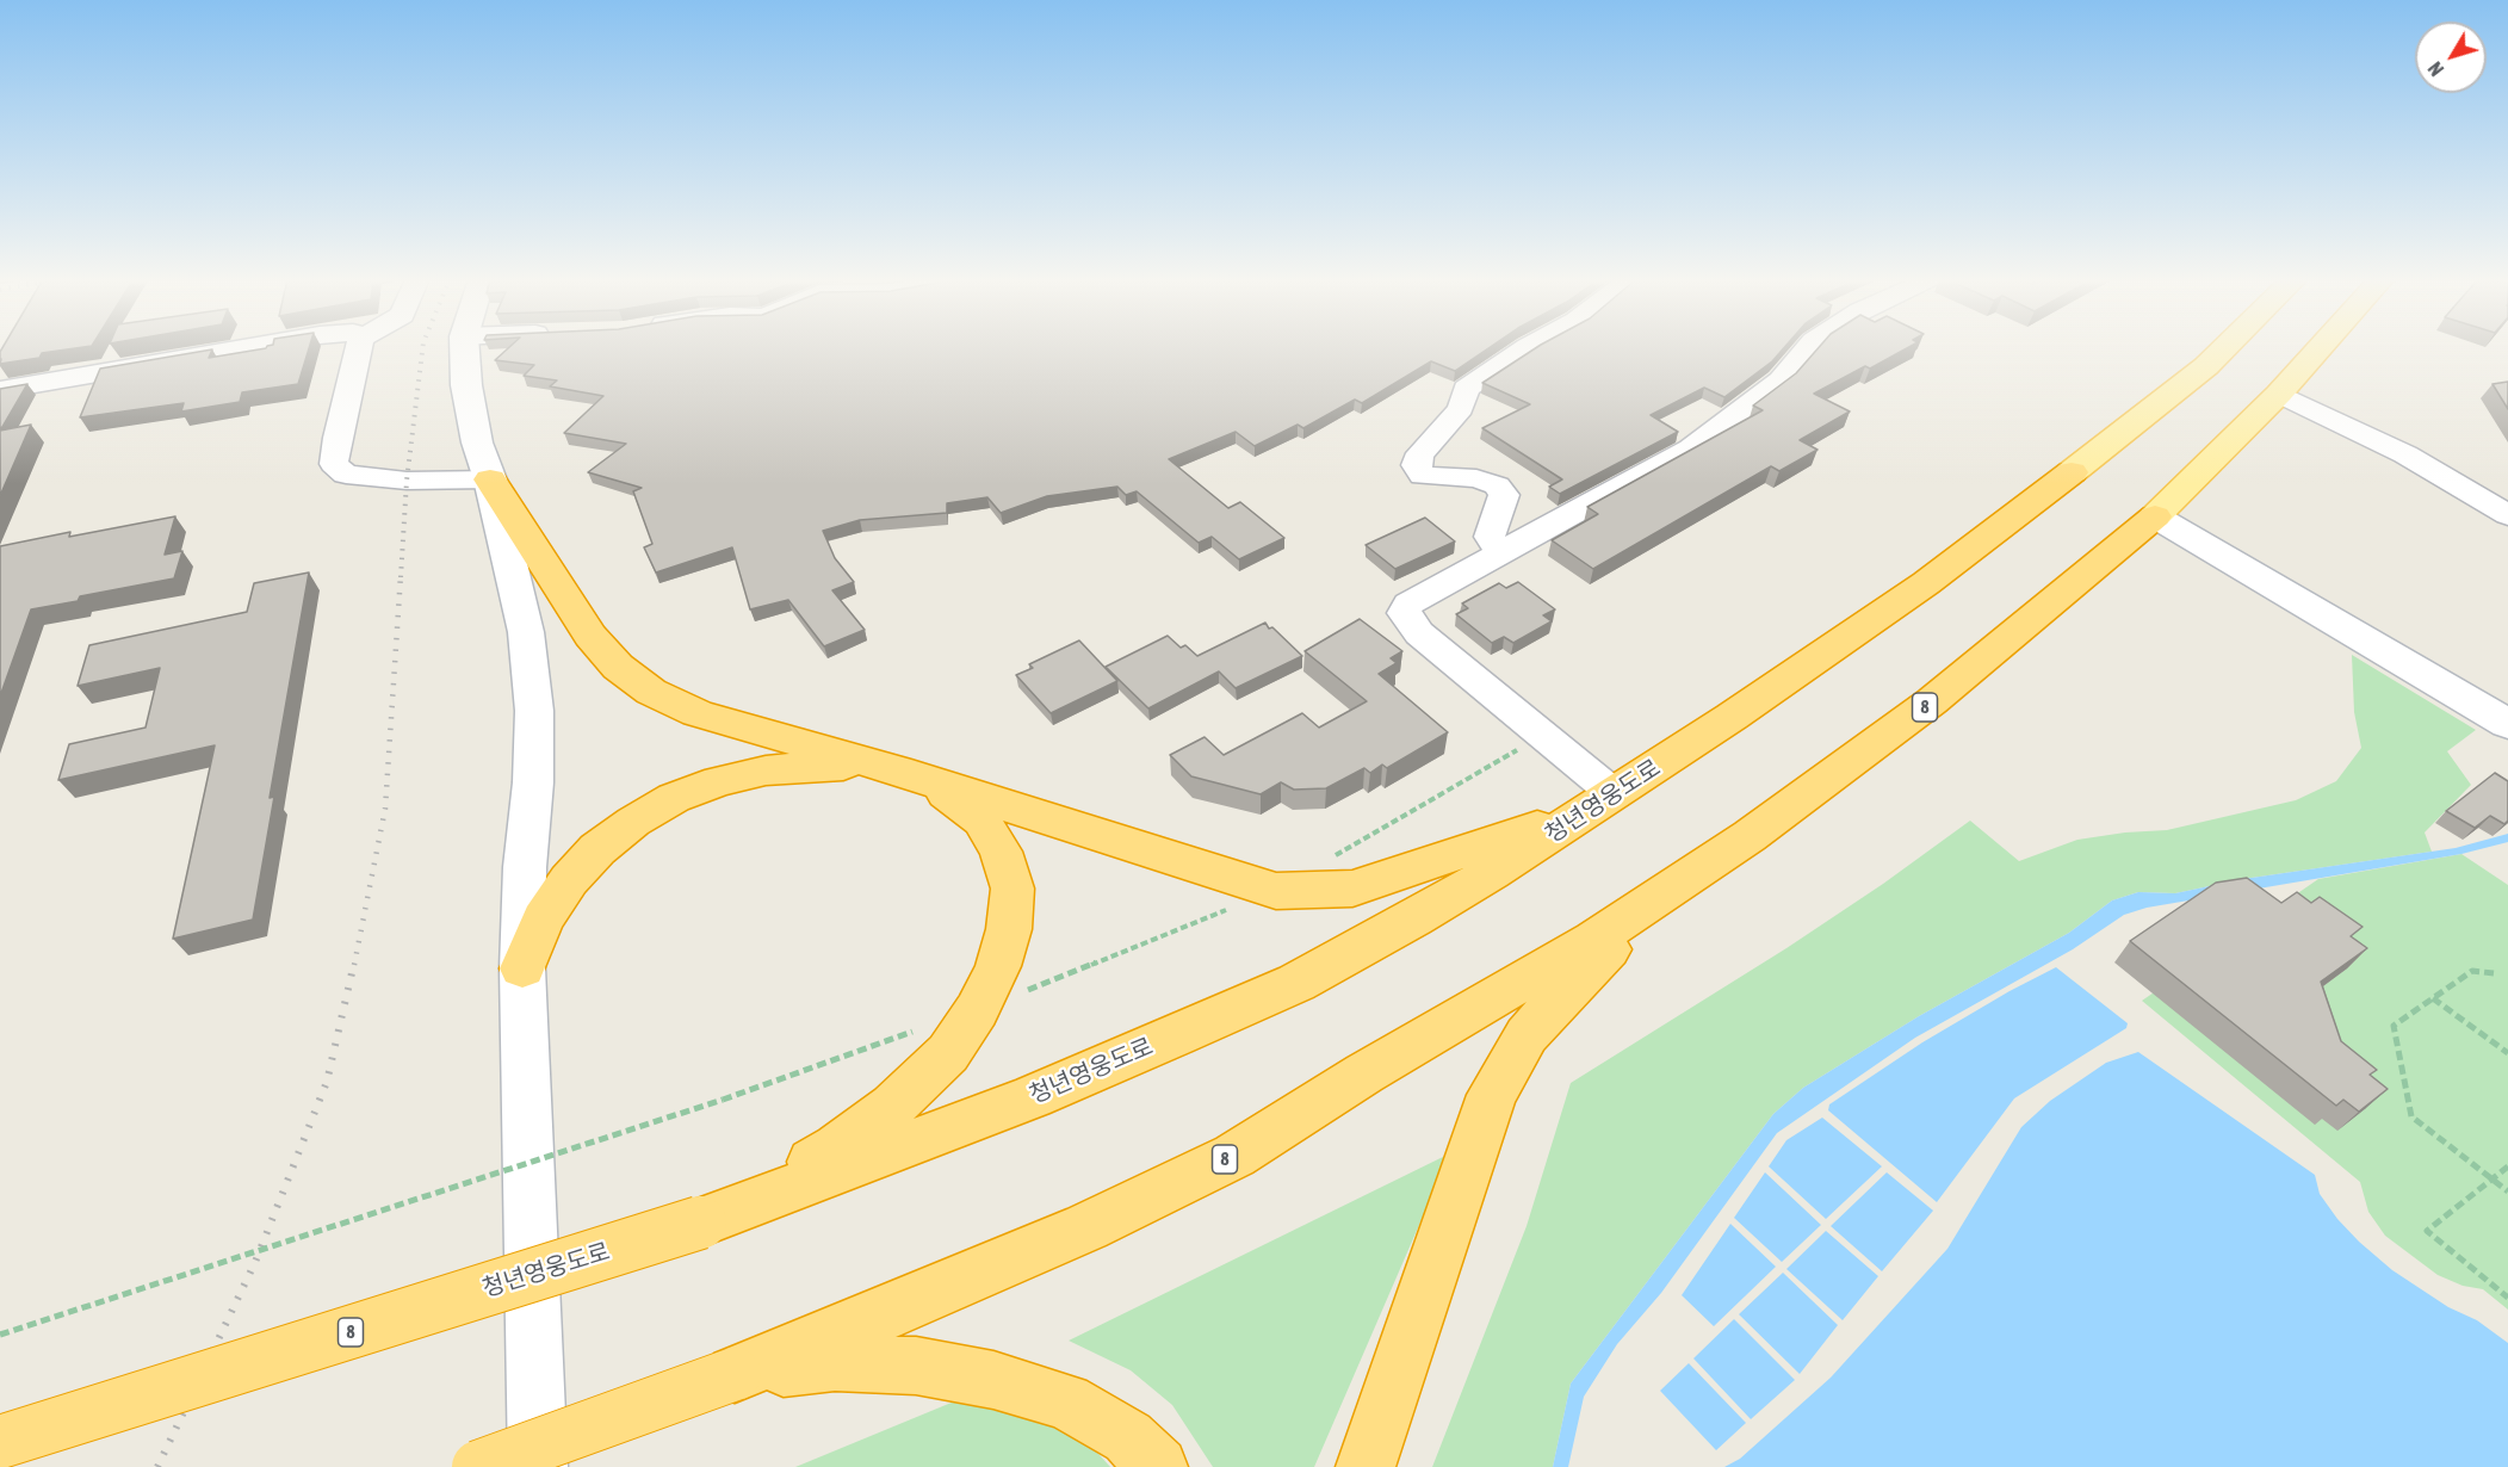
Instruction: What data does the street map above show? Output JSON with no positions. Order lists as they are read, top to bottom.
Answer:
{
  "streets": {
    "highway": ["8", "청년영웅도로"]
  },
  "crossings": [
    ["8", "청년영웅도로"]
  ],
  "north": "bottom left"
}
